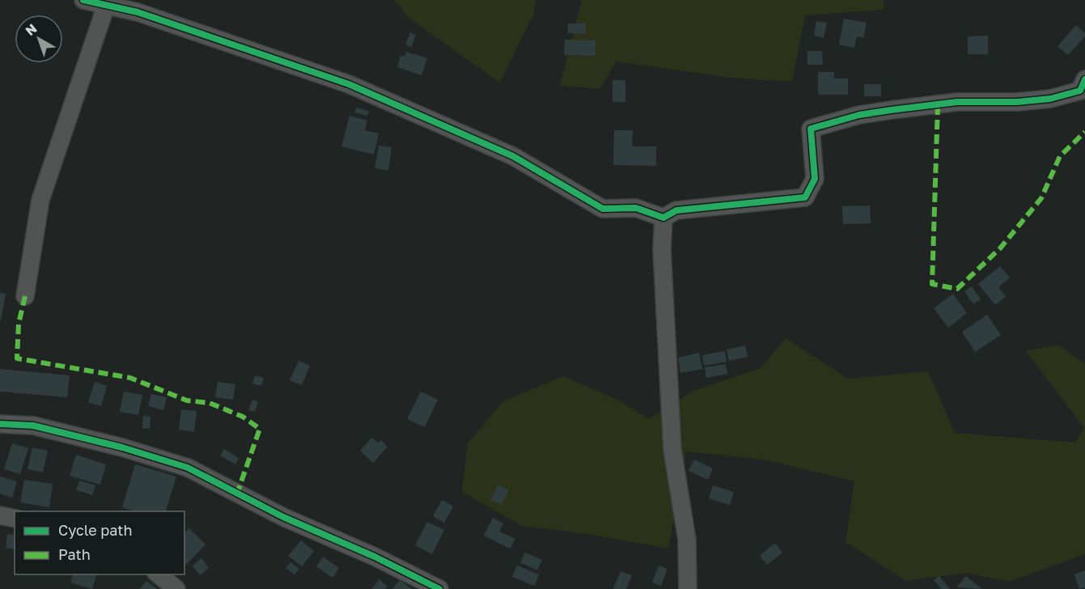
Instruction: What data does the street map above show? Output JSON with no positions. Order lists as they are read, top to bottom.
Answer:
{
  "legend": ["Cycle path", "Path"],
  "north": "top left"
}
